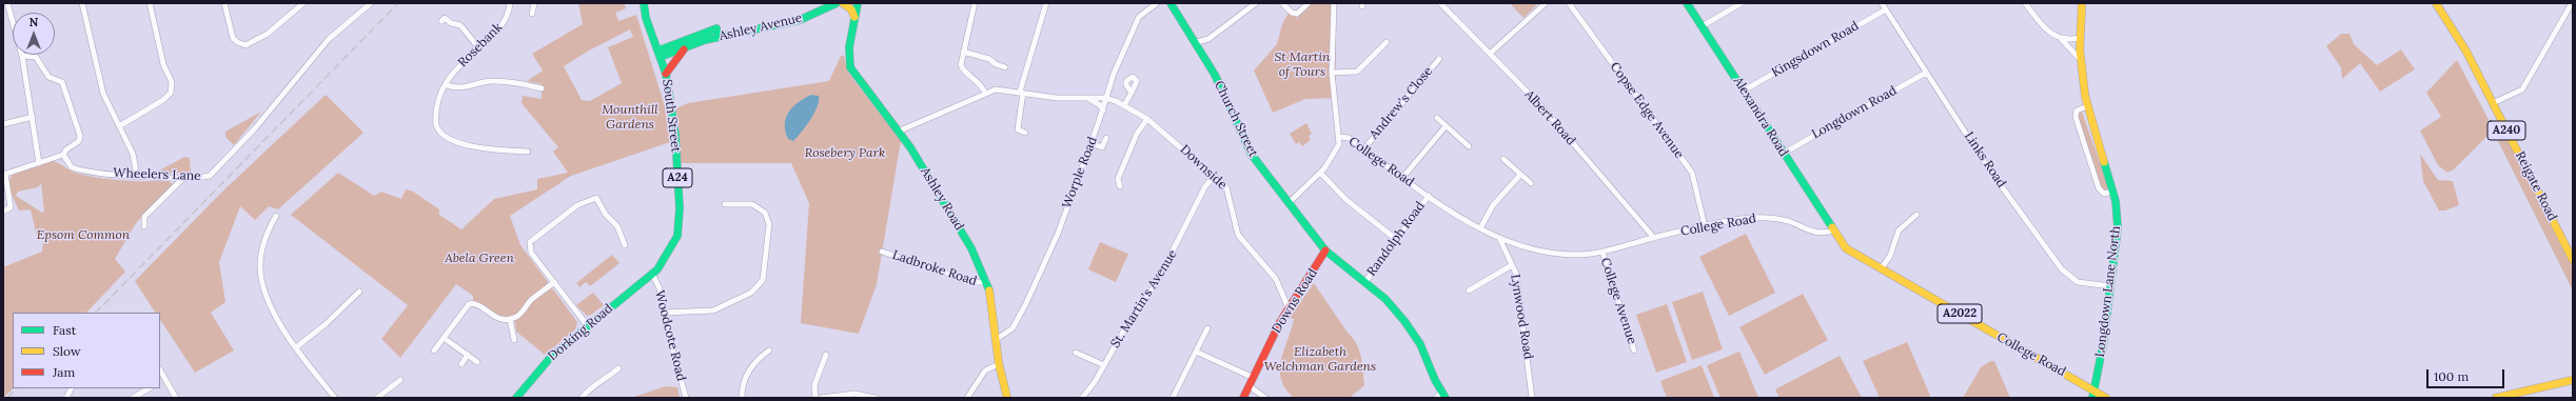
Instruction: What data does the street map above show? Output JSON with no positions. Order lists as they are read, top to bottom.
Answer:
{
  "streets": {
    "main road": [
      "Ashley Avenue",
      "South Street",
      "Alexandra Road",
      "Church Street",
      "A240",
      "College Road",
      "A24",
      "Reigate Road",
      "Ashley Road",
      "Longdown Lane North",
      "Downs Road",
      "A2022",
      "Dorking Road"
    ],
    "street": [
      "Rosebank",
      "Kingsdown Road",
      "Andrew's Close",
      "Copse Edge Avenue",
      "Longdown Road",
      "Albert Road",
      "Links Road",
      "Downside",
      "Worple Road",
      "Wheelers Lane",
      "Randolph Road",
      "Ladbroke Road",
      "St. Martin's Avenue",
      "College Avenue",
      "Lynwood Road",
      "Woodcote Road"
    ]
  },
  "crossings": [
    ["Ashley Avenue", "South Street"],
    ["Kingsdown Road", "Alexandra Road"],
    ["Kingsdown Road", "Links Road"],
    ["Andrew's Close", "College Road"],
    ["Copse Edge Avenue", "College Road"],
    ["Longdown Road", "Alexandra Road"],
    ["Longdown Road", "Links Road"],
    ["South Street", "Dorking Road"],
    ["South Street", "Woodcote Road"],
    ["Alexandra Road", "College Road"],
    ["Albert Road", "College Road"],
    ["Church Street", "Randolph Road"],
    ["Church Street", "Downs Road"],
    ["Links Road", "Longdown Lane North"],
    ["College Road", "Randolph Road"],
    ["College Road", "Longdown Lane North"],
    ["College Road", "College Avenue"],
    ["College Road", "Lynwood Road"],
    ["Downside", "Worple Road"],
    ["Downside", "St. Martin's Avenue"],
    ["Downside", "Downs Road"],
    ["Worple Road", "Ashley Road"],
    ["Ashley Road", "Ladbroke Road"],
    ["Dorking Road", "Woodcote Road"]
  ],
  "parks": [
    "St Martin of Tours",
    "Mounthill Gardens",
    "Rosebery Park",
    "Epsom Common",
    "Abela Green",
    "Elizabeth Welchman Gardens"
  ],
  "legend": ["Fast", "Slow", "Jam"],
  "scale_bar": "100 m",
  "north": "top"
}
